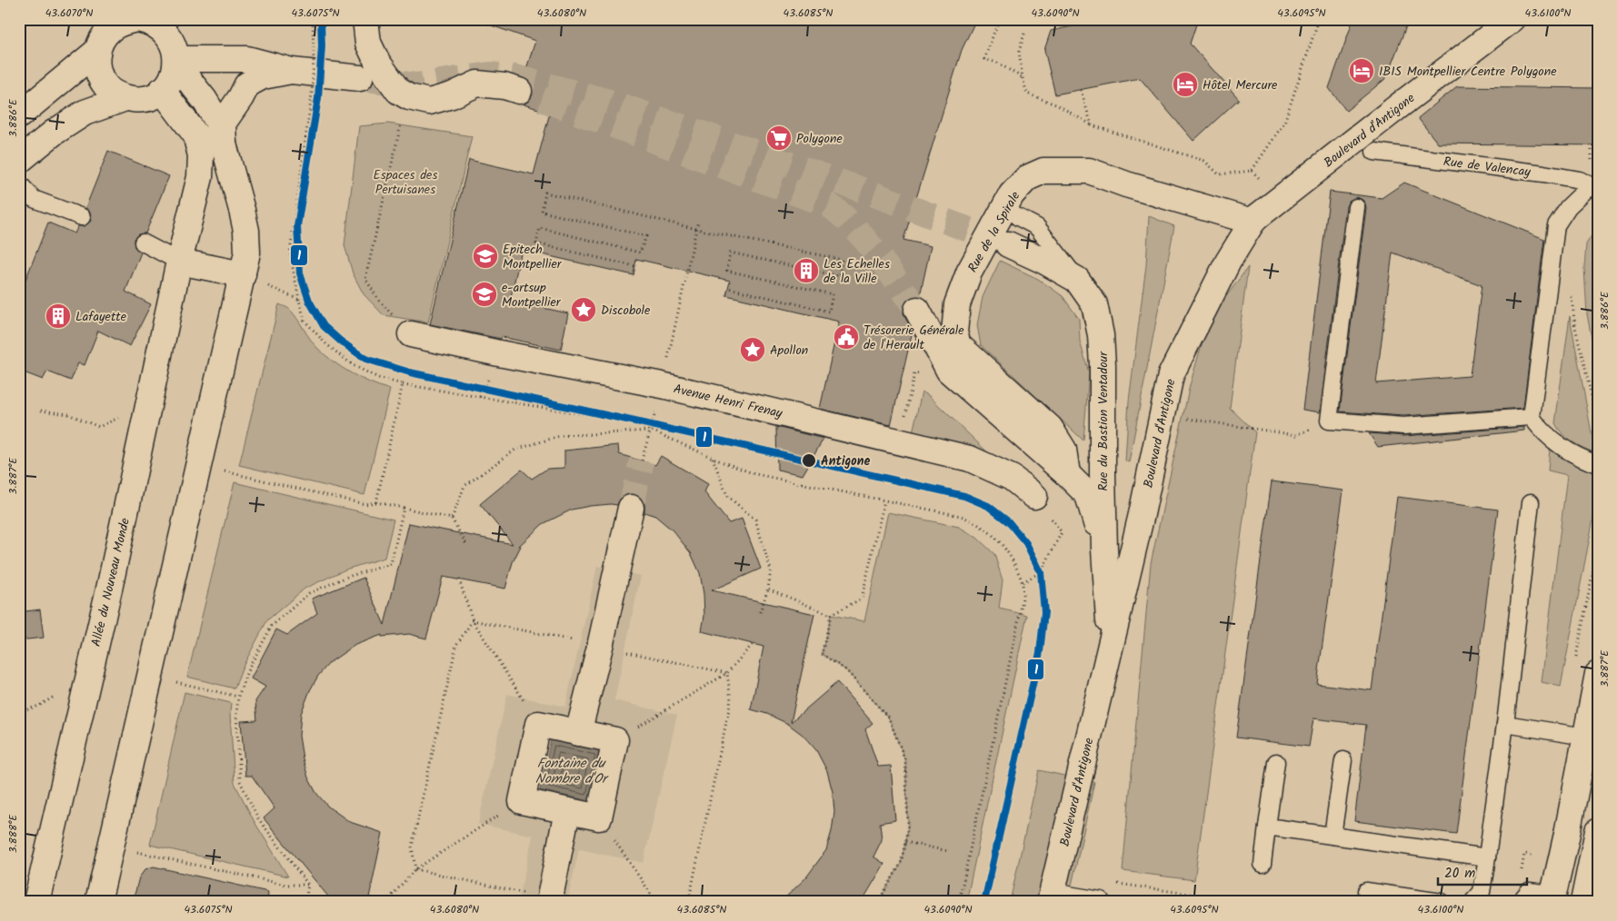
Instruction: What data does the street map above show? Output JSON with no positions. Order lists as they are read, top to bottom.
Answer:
{
  "streets": {
    "street": [
      "Boulevard d'Antigone",
      "Rue de la Spirale",
      "Avenue Henri Frenay",
      "Rue du Bastion Ventadour",
      "Allée du Nouveau Monde"
    ],
    "lane": ["Rue de Valencay"]
  },
  "crossings": [
    ["Boulevard d'Antigone", "Rue de la Spirale"],
    ["Boulevard d'Antigone", "Rue du Bastion Ventadour"]
  ],
  "water": ["Fontaine du Nombre d'Or"],
  "parks": ["Espaces des Pertuisanes"],
  "places": {
    "hotel": ["IBIS Montpellier Centre Polygone", "Hôtel Mercure"],
    "supermarket": ["Polygone"],
    "school or university": ["Epitech Montpellier", "e-artsup Montpellier"],
    "building": ["Les Echelles de la Ville", "Lafayette"],
    "place": ["Discobole", "Apollon"],
    "public building": ["Trésorerie Générale de l'Herault"],
    "other": ["Antigone"]
  },
  "lines": ["transit line 1"],
  "scale_bar": "20 m",
  "coordinates": [
    "43.6070°N",
    "43.6075°N",
    "43.6080°N",
    "43.6085°N",
    "43.6090°N",
    "43.6095°N",
    "43.6100°N",
    "3.886°E",
    "3.887°E",
    "3.888°E"
  ]
}
